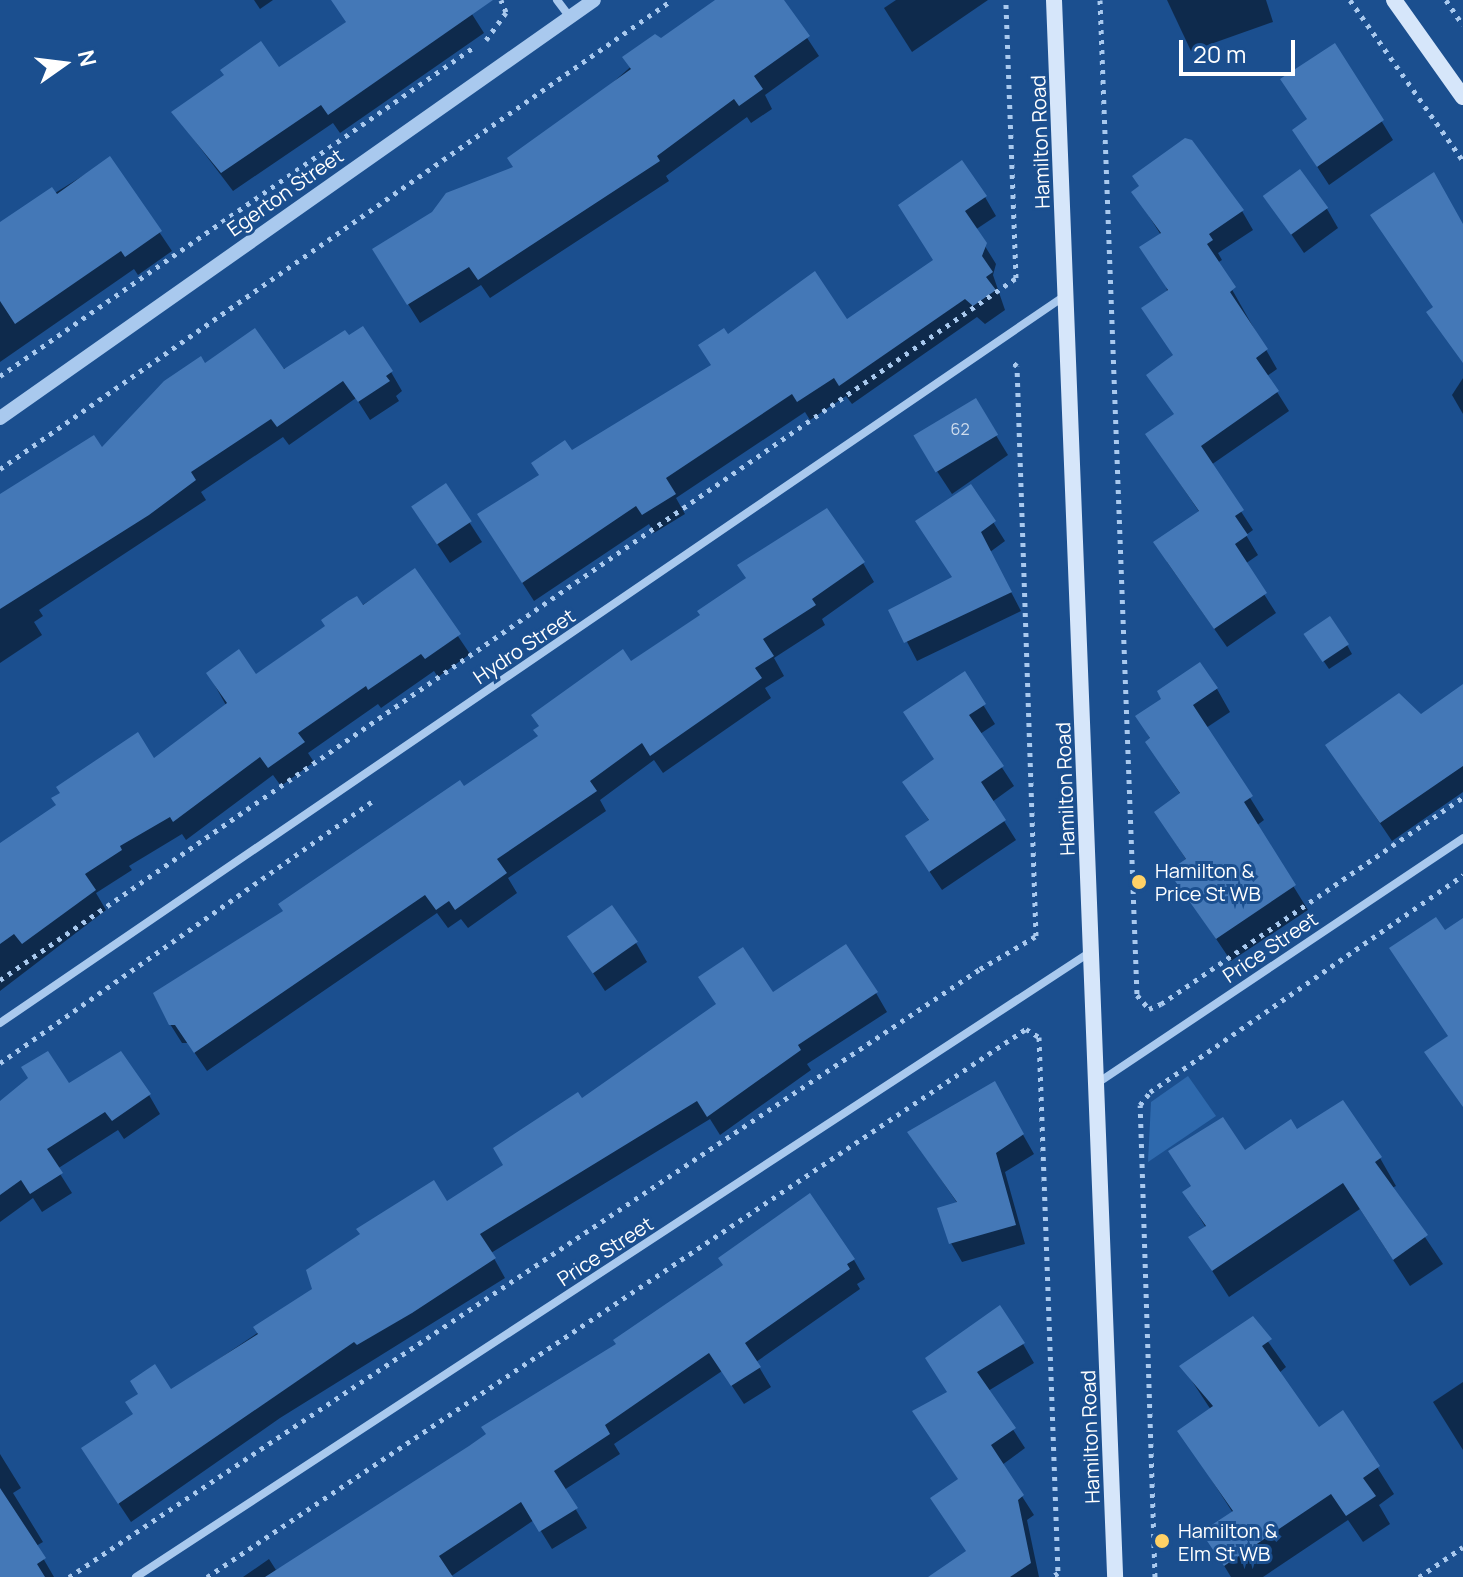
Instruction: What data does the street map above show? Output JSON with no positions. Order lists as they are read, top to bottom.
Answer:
{
  "streets": {
    "main road": ["Hamilton Road"],
    "street": ["Egerton Street", "Hydro Street", "Price Street"]
  },
  "crossings": [
    ["Hamilton Road", "Hydro Street"],
    ["Hamilton Road", "Price Street"]
  ],
  "places": ["Hamilton & Price St WB", "Hamilton & Elm St WB"],
  "house_numbers": ["62"],
  "scale_bar": "20 m",
  "north": "right"
}
